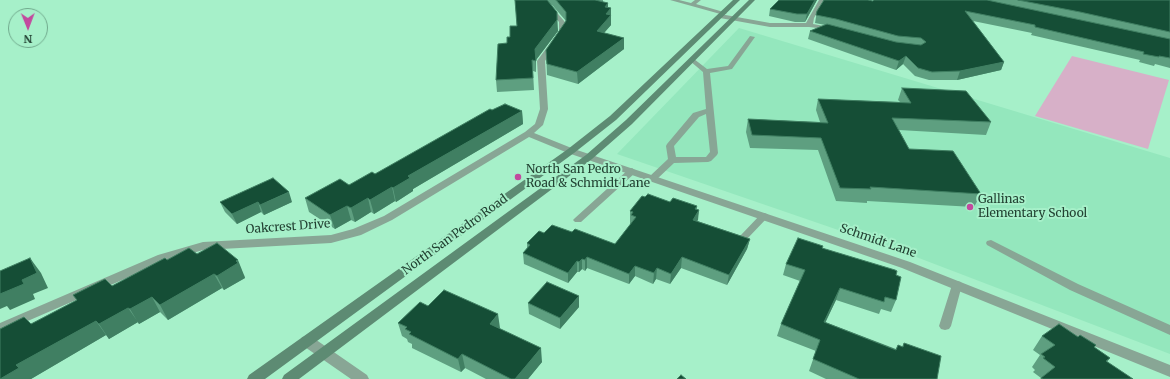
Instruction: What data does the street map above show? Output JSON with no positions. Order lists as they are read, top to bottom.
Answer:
{
  "streets": {
    "main road": ["North San Pedro Road"],
    "street": ["Oakcrest Drive", "Schmidt Lane"]
  },
  "crossings": [
    ["Oakcrest Drive", "Schmidt Lane"],
    ["North San Pedro Road", "Schmidt Lane"]
  ],
  "places": ["North San Pedro Road & Schmidt Lane", "Gallinas Elementary School"],
  "north": "bottom"
}
